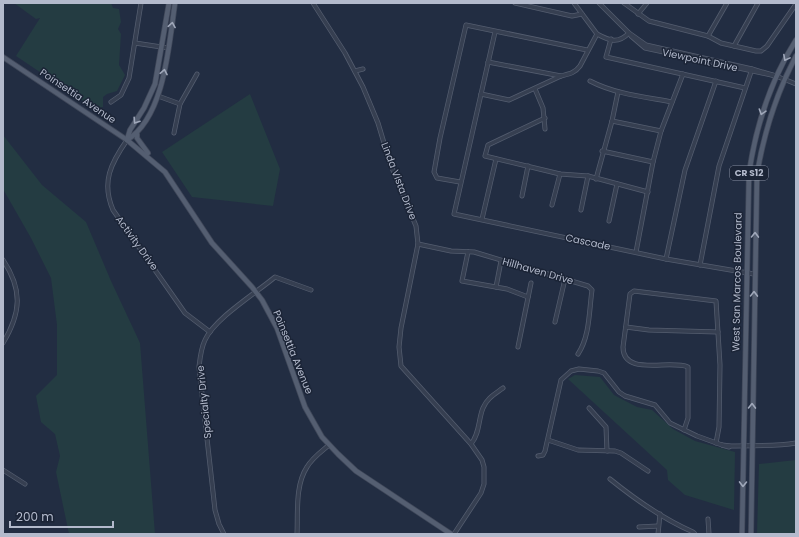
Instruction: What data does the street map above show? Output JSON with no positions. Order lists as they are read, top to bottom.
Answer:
{
  "streets": {
    "main road": ["Poinsettia Avenue", "CR S12", "West San Marcos Boulevard"],
    "street": [
      "Viewpoint Drive",
      "Linda Vista Drive",
      "Cascade",
      "Activity Drive",
      "Hillhaven Drive",
      "Specialty Drive"
    ]
  },
  "crossings": [
    ["Viewpoint Drive", "West San Marcos Boulevard"],
    ["Poinsettia Avenue", "Linda Vista Drive"],
    ["Poinsettia Avenue", "Activity Drive"],
    ["Poinsettia Avenue", "Specialty Drive"],
    ["Linda Vista Drive", "Hillhaven Drive"],
    ["Cascade", "West San Marcos Boulevard"],
    ["Activity Drive", "Specialty Drive"]
  ],
  "scale_bar": "200 m"
}
